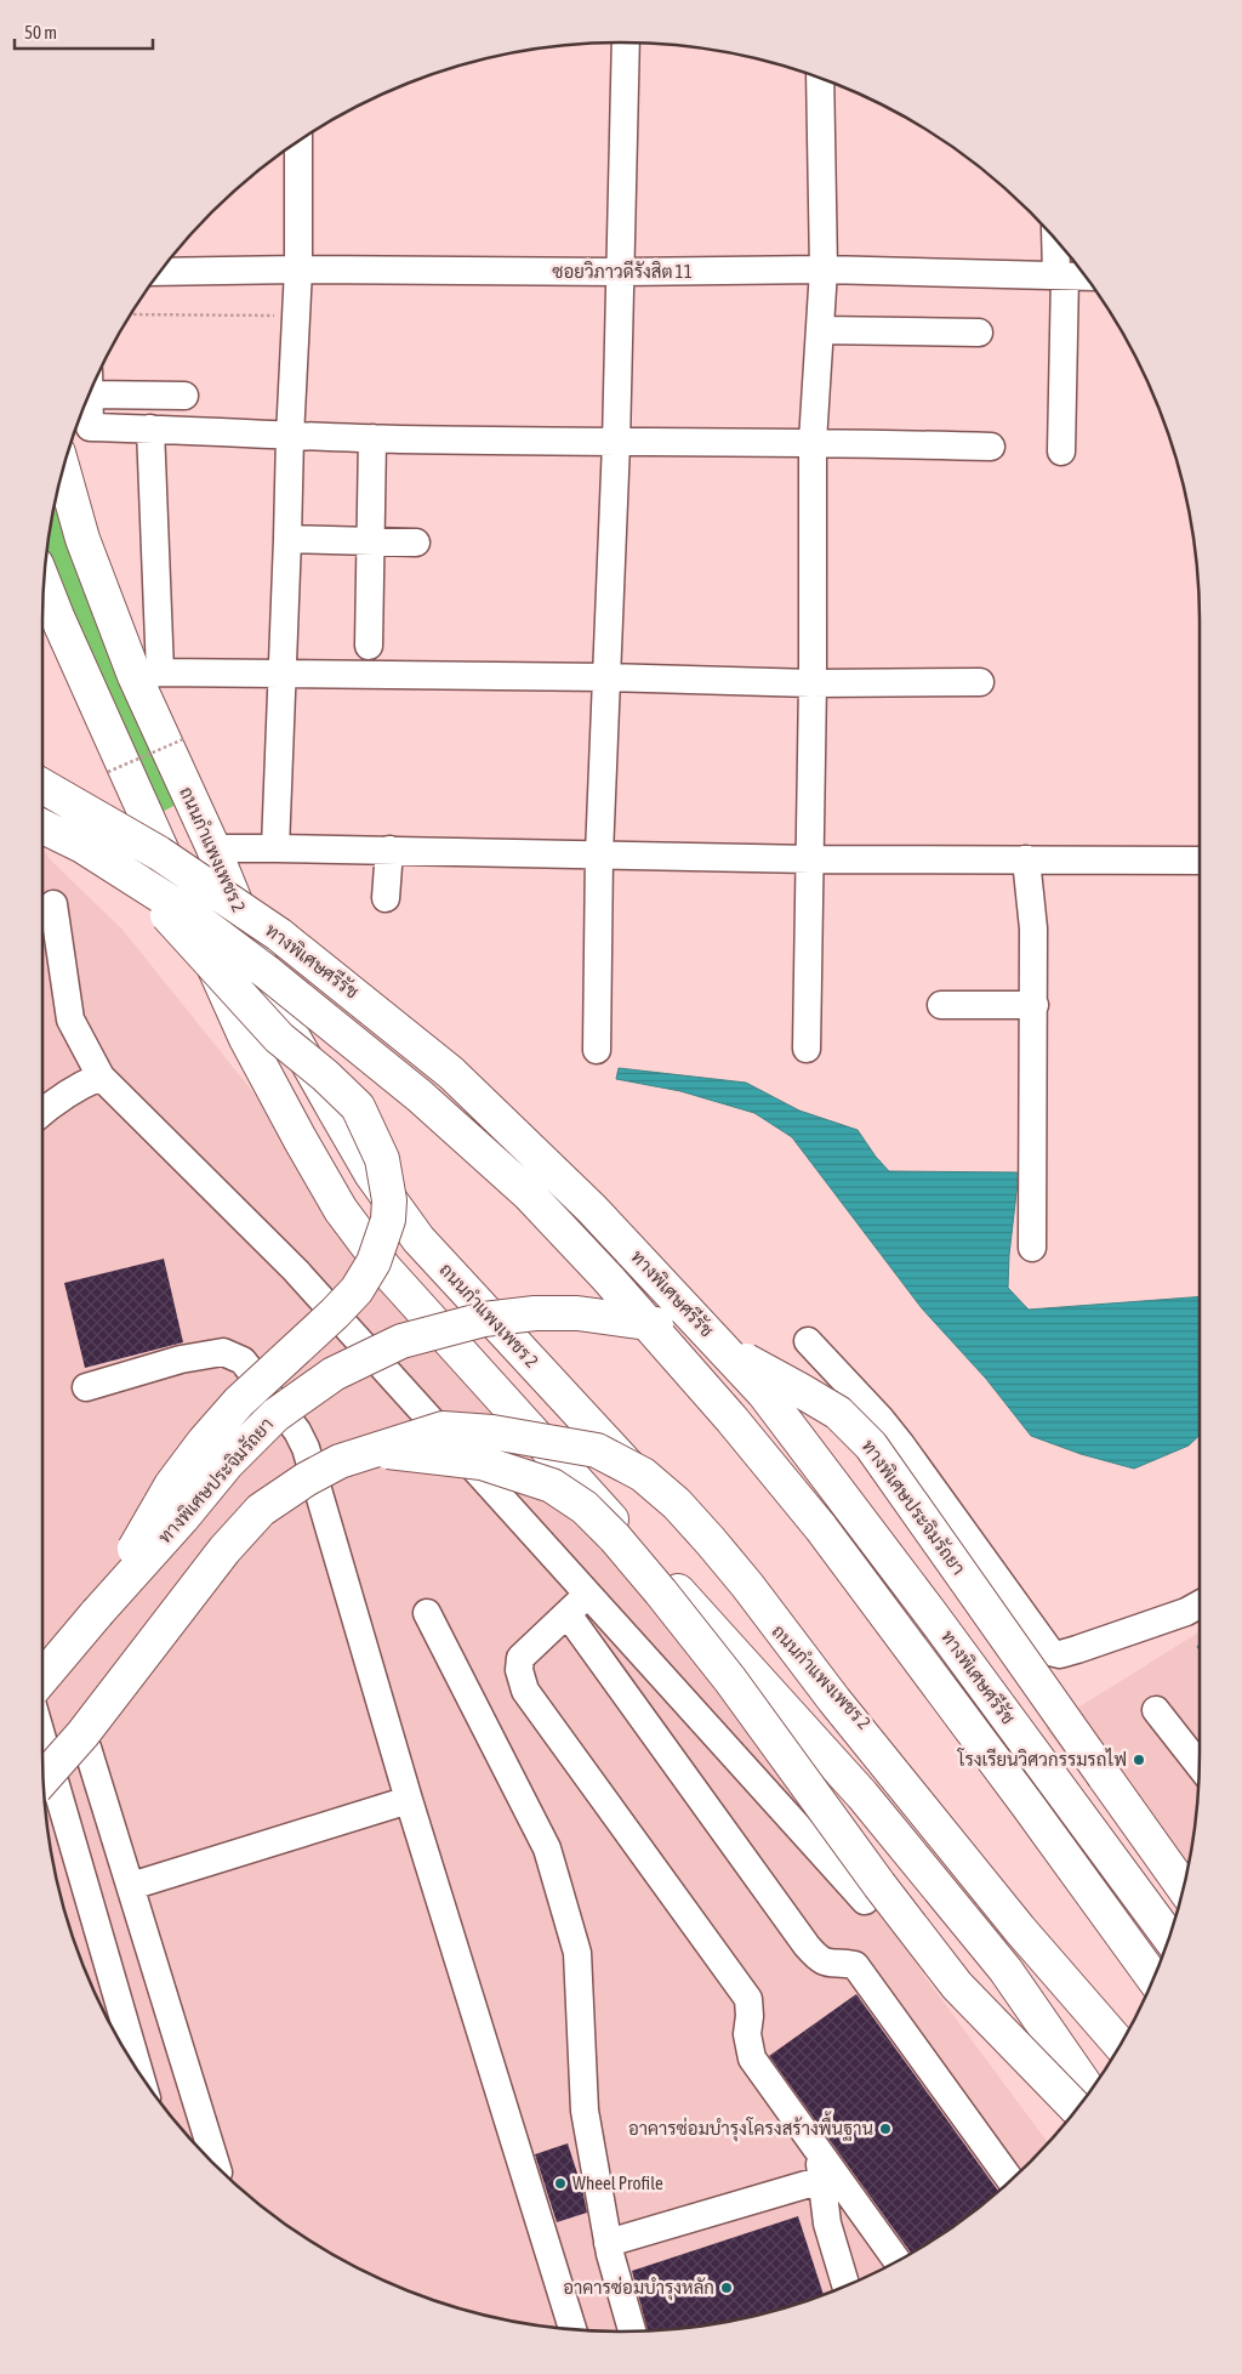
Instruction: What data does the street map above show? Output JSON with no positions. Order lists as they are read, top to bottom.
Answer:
{
  "streets": {
    "main road": ["ถนนกำแพงเพชร 2", "ทางพิเศษศรีรัช", "ทางพิเศษประจิมรัถยา"],
    "street": ["ซอยวิภาวดีรังสิต 11"]
  },
  "places": [
    "โรงเรียนวิศวกรรมรถไฟ",
    "อาคารซ่อมบำรุงโครงสร้างพื้นฐาน",
    "Wheel Profile",
    "อาคารซ่อมบำรุงหลัก"
  ],
  "scale_bar": "50 m"
}
